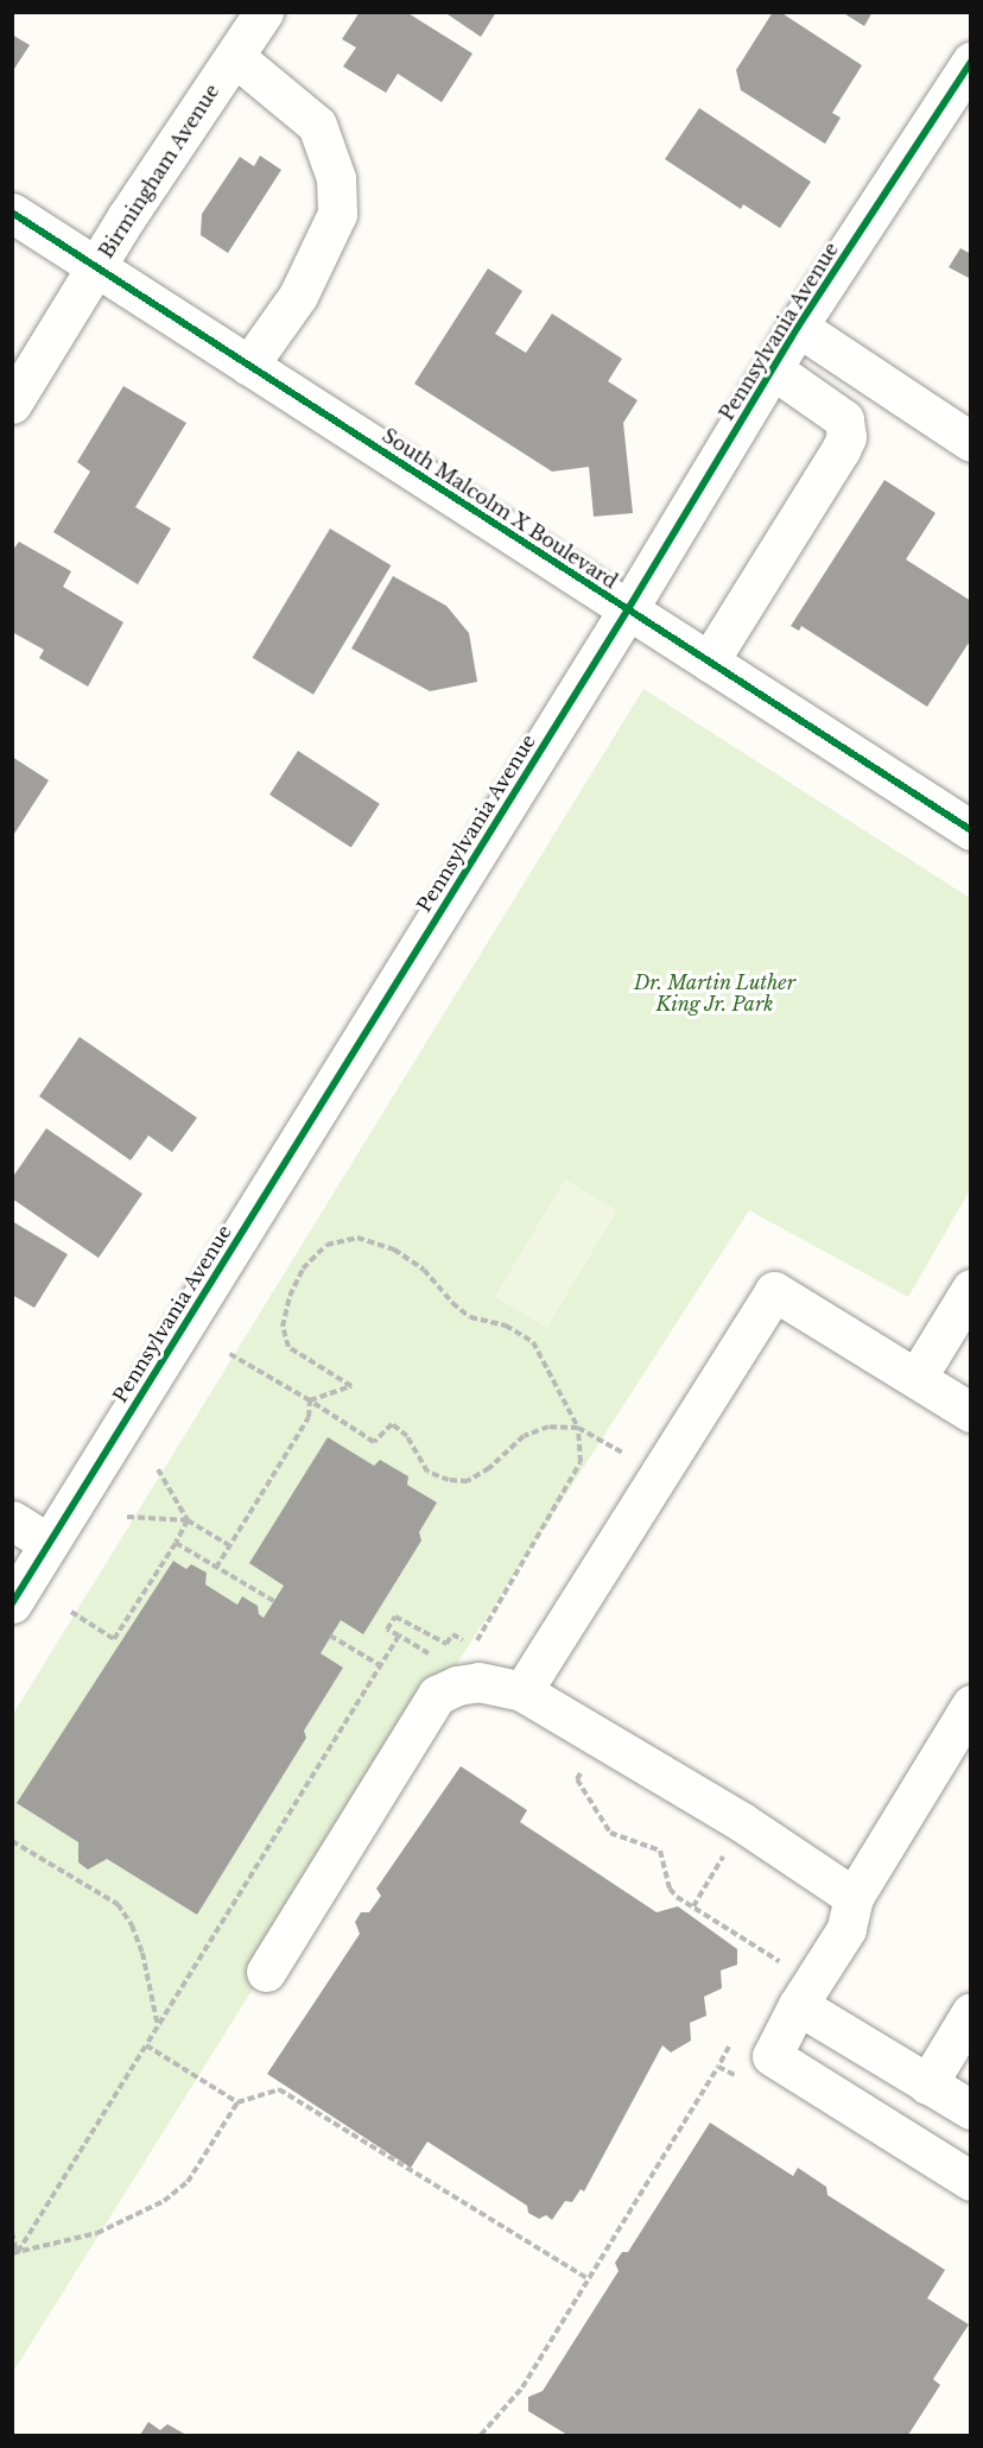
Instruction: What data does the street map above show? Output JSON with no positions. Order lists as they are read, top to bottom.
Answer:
{
  "streets": {
    "street": ["Birmingham Avenue", "Pennsylvania Avenue", "South Malcolm X Boulevard"]
  },
  "crossings": [
    ["Birmingham Avenue", "South Malcolm X Boulevard"],
    ["Pennsylvania Avenue", "South Malcolm X Boulevard"]
  ],
  "parks": ["Dr. Martin Luther King Jr. Park"]
}
